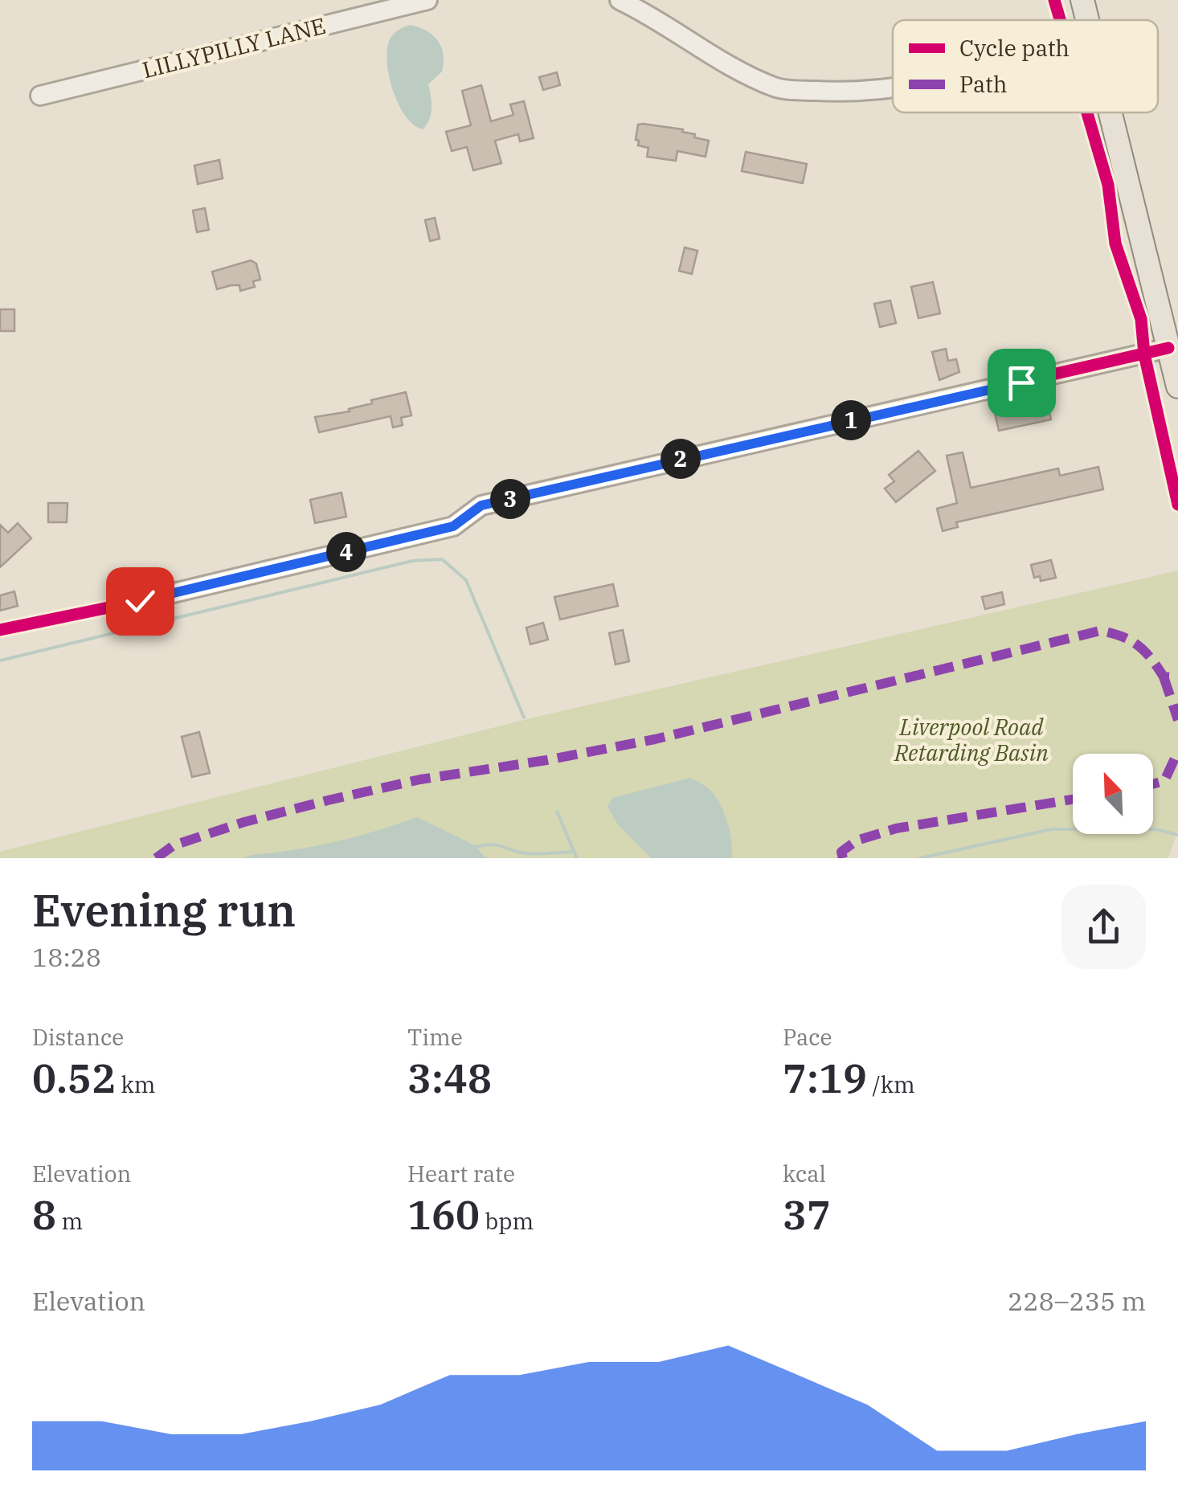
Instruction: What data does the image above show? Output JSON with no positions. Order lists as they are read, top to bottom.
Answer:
{
  "streets": {
    "street": ["LILLYPILLY LANE"]
  },
  "parks": ["Liverpool Road Retarding Basin"],
  "legend": ["Cycle path", "Path"],
  "north": "top left",
  "page": {
    "pins": [
      "1",
      "2",
      "3",
      "4"
    ],
    "heading": ["Evening run", "18:28"],
    "stats": [
      ["Distance", "0.52 km"],
      ["Time", "3:48"],
      ["Pace", "7:19 /km"],
      ["Elevation", "8 m"],
      ["Heart rate", "160 bpm"],
      ["kcal", "37"]
    ],
    "chart": ["Elevation", "228–235 m"]
  }
}
